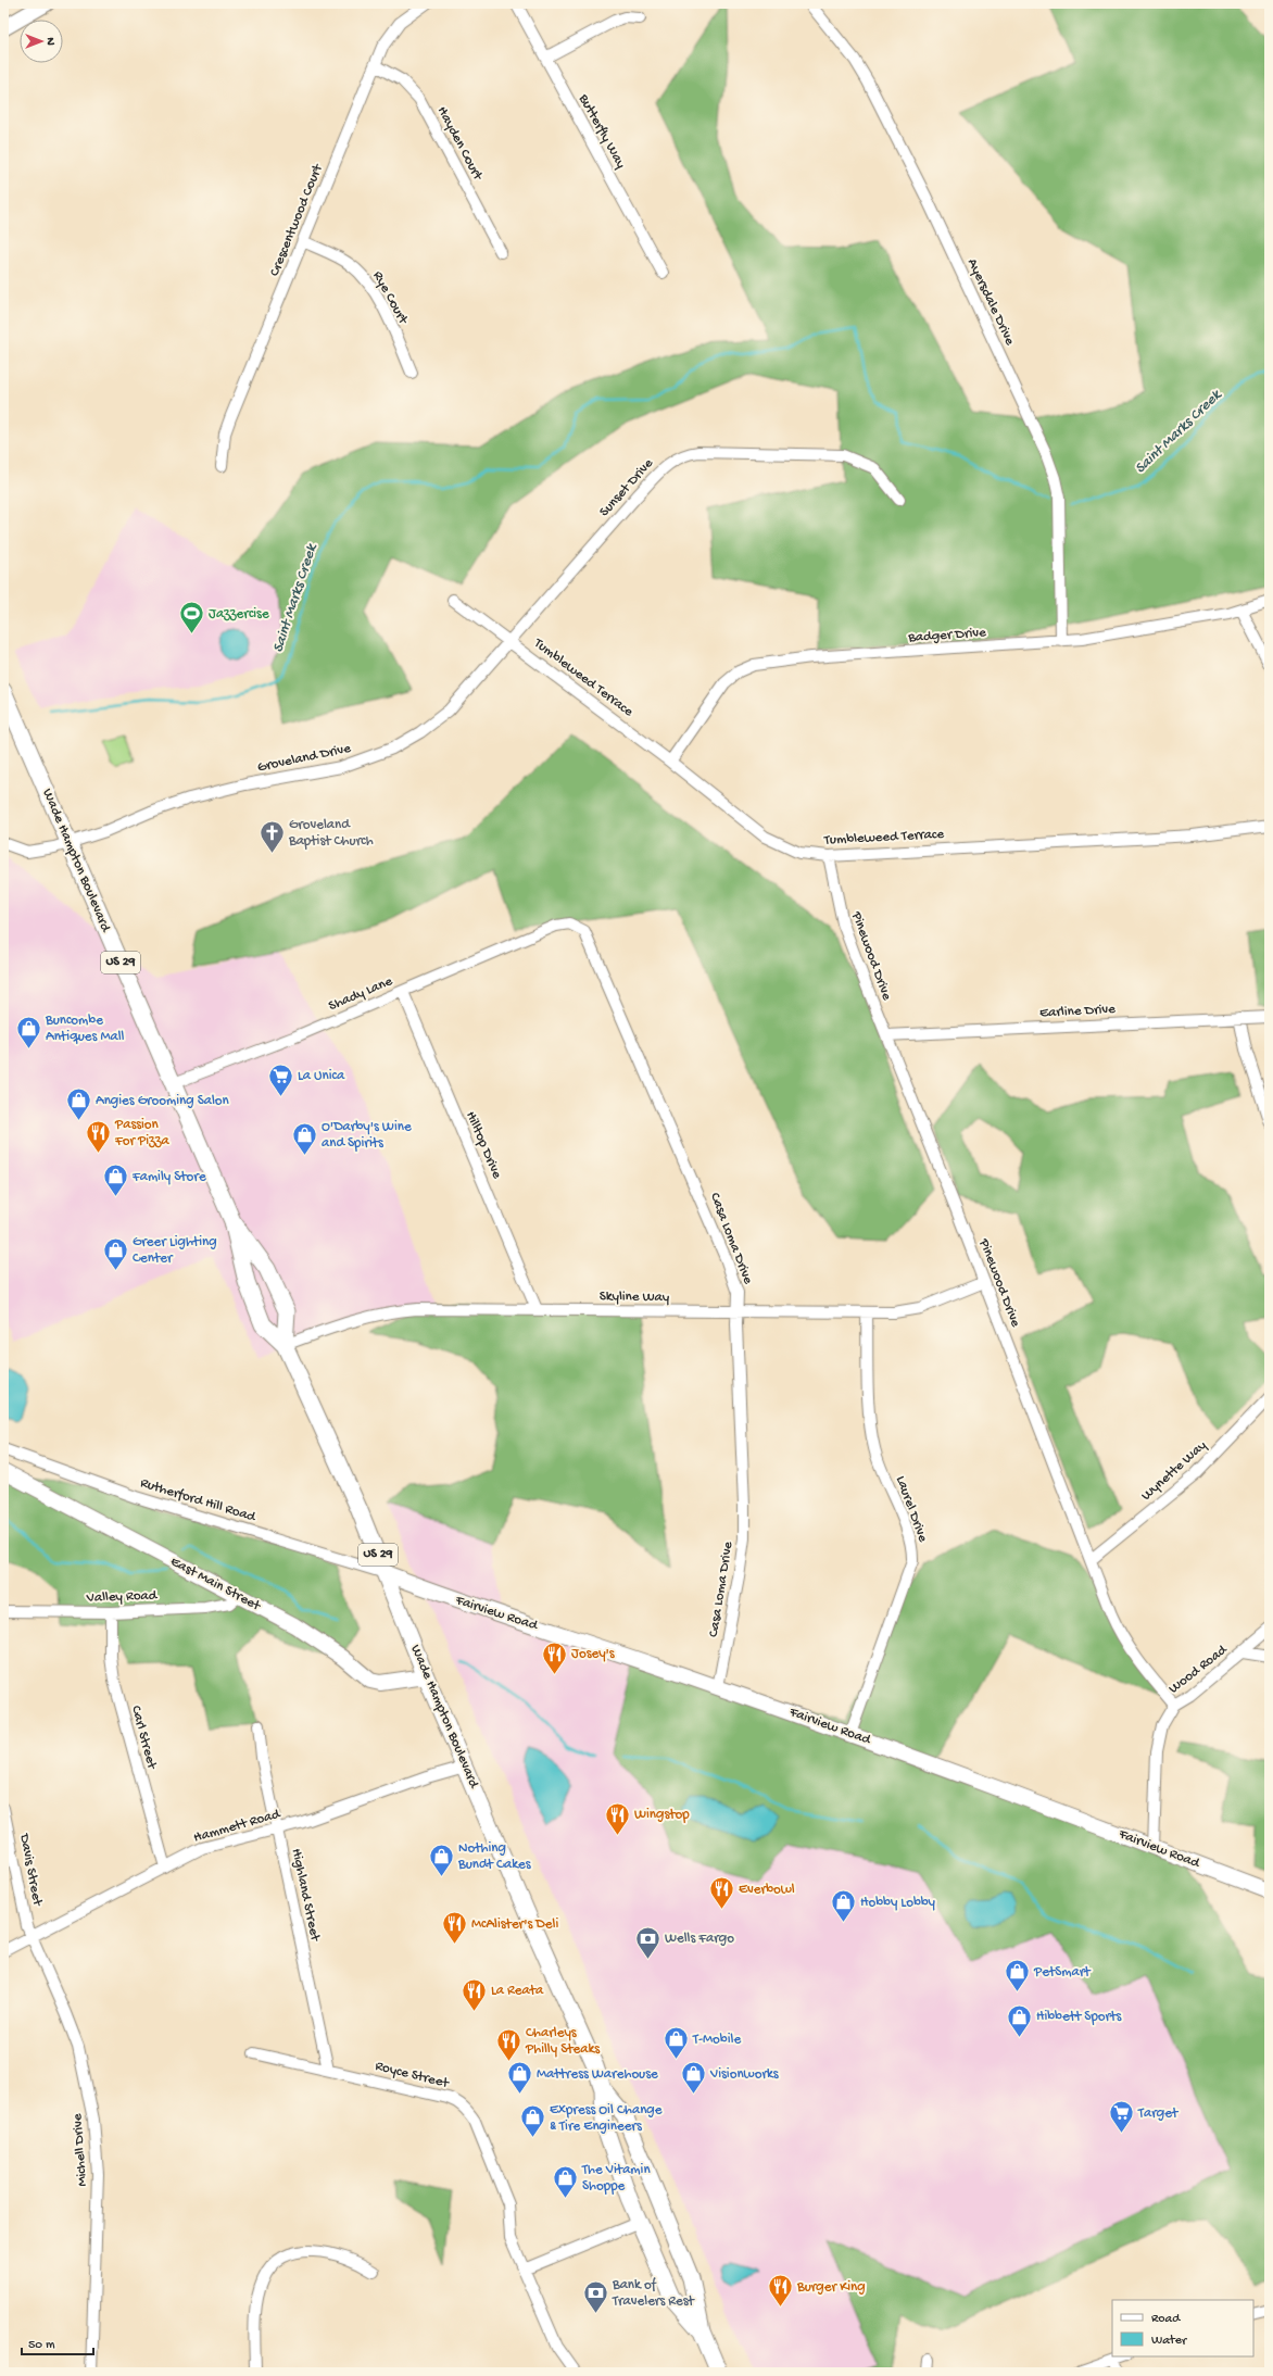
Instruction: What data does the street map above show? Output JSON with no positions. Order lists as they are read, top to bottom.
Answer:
{
  "streets": {
    "main road": ["Wade Hampton Boulevard", "US 29"],
    "street": [
      "Butterfly Way",
      "Hayden Court",
      "Crescentwood Court",
      "Rye Court",
      "Ayersdale Drive",
      "Sunset Drive",
      "Badger Drive",
      "Tumbleweed Terrace",
      "Groveland Drive",
      "Pinewood Drive",
      "Shady Lane",
      "Earline Drive",
      "Hilltop Drive",
      "Casa Loma Drive",
      "Skyline Way",
      "Wynette Way",
      "Rutherford Hill Road",
      "Laurel Drive",
      "East Main Street",
      "Valley Road",
      "Fairview Road",
      "Wood Road",
      "Carl Street",
      "Hammett Road",
      "Davis Street",
      "Highland Street",
      "Royce Street",
      "Michell Drive"
    ]
  },
  "crossings": [
    ["Hayden Court", "Crescentwood Court"],
    ["Crescentwood Court", "Rye Court"],
    ["Ayersdale Drive", "Badger Drive"],
    ["Sunset Drive", "Tumbleweed Terrace"],
    ["Sunset Drive", "Groveland Drive"],
    ["Badger Drive", "Tumbleweed Terrace"],
    ["Tumbleweed Terrace", "Groveland Drive"],
    ["Tumbleweed Terrace", "Pinewood Drive"],
    ["Groveland Drive", "Wade Hampton Boulevard"],
    ["Wade Hampton Boulevard", "Shady Lane"],
    ["Wade Hampton Boulevard", "Skyline Way"],
    ["Wade Hampton Boulevard", "Rutherford Hill Road"],
    ["Wade Hampton Boulevard", "East Main Street"],
    ["Wade Hampton Boulevard", "Fairview Road"],
    ["Wade Hampton Boulevard", "Hammett Road"],
    ["Pinewood Drive", "Earline Drive"],
    ["Pinewood Drive", "Skyline Way"],
    ["Pinewood Drive", "Wynette Way"],
    ["Pinewood Drive", "Wood Road"],
    ["Shady Lane", "Hilltop Drive"],
    ["Shady Lane", "Casa Loma Drive"],
    ["Hilltop Drive", "Skyline Way"],
    ["Casa Loma Drive", "Skyline Way"],
    ["Casa Loma Drive", "Fairview Road"],
    ["Skyline Way", "Laurel Drive"],
    ["Rutherford Hill Road", "Fairview Road"],
    ["Laurel Drive", "Fairview Road"],
    ["East Main Street", "Valley Road"],
    ["Valley Road", "Carl Street"],
    ["Fairview Road", "Wood Road"],
    ["Carl Street", "Hammett Road"],
    ["Hammett Road", "Davis Street"],
    ["Hammett Road", "Highland Street"],
    ["Hammett Road", "Michell Drive"],
    ["Davis Street", "Michell Drive"],
    ["Highland Street", "Royce Street"]
  ],
  "water": ["Saint Marks Creek"],
  "places": {
    "sports": ["Jazzercise"],
    "church": ["Groveland Baptist Church"],
    "shop": [
      "Buncombe Antiques Mall",
      "Angies Grooming Salon",
      "O'Darby's Wine and Spirits",
      "Family Store",
      "Greer Lighting Center",
      "Nothing Bundt Cakes",
      "Hobby Lobby",
      "PetSmart",
      "Hibbett Sports",
      "T-Mobile",
      "Mattress Warehouse",
      "Visionworks",
      "Express Oil Change & Tire Engineers",
      "The Vitamin Shoppe"
    ],
    "supermarket": ["La Unica", "Target"],
    "restaurant": [
      "Passion For Pizza",
      "Josey's",
      "Wingstop",
      "Everbowl",
      "McAlister's Deli",
      "La Reata",
      "Charleys Philly Steaks",
      "Burger King"
    ],
    "bank": ["Wells Fargo", "Bank of Travelers Rest"]
  },
  "legend": ["Road", "Water"],
  "scale_bar": "50 m",
  "north": "right"
}
